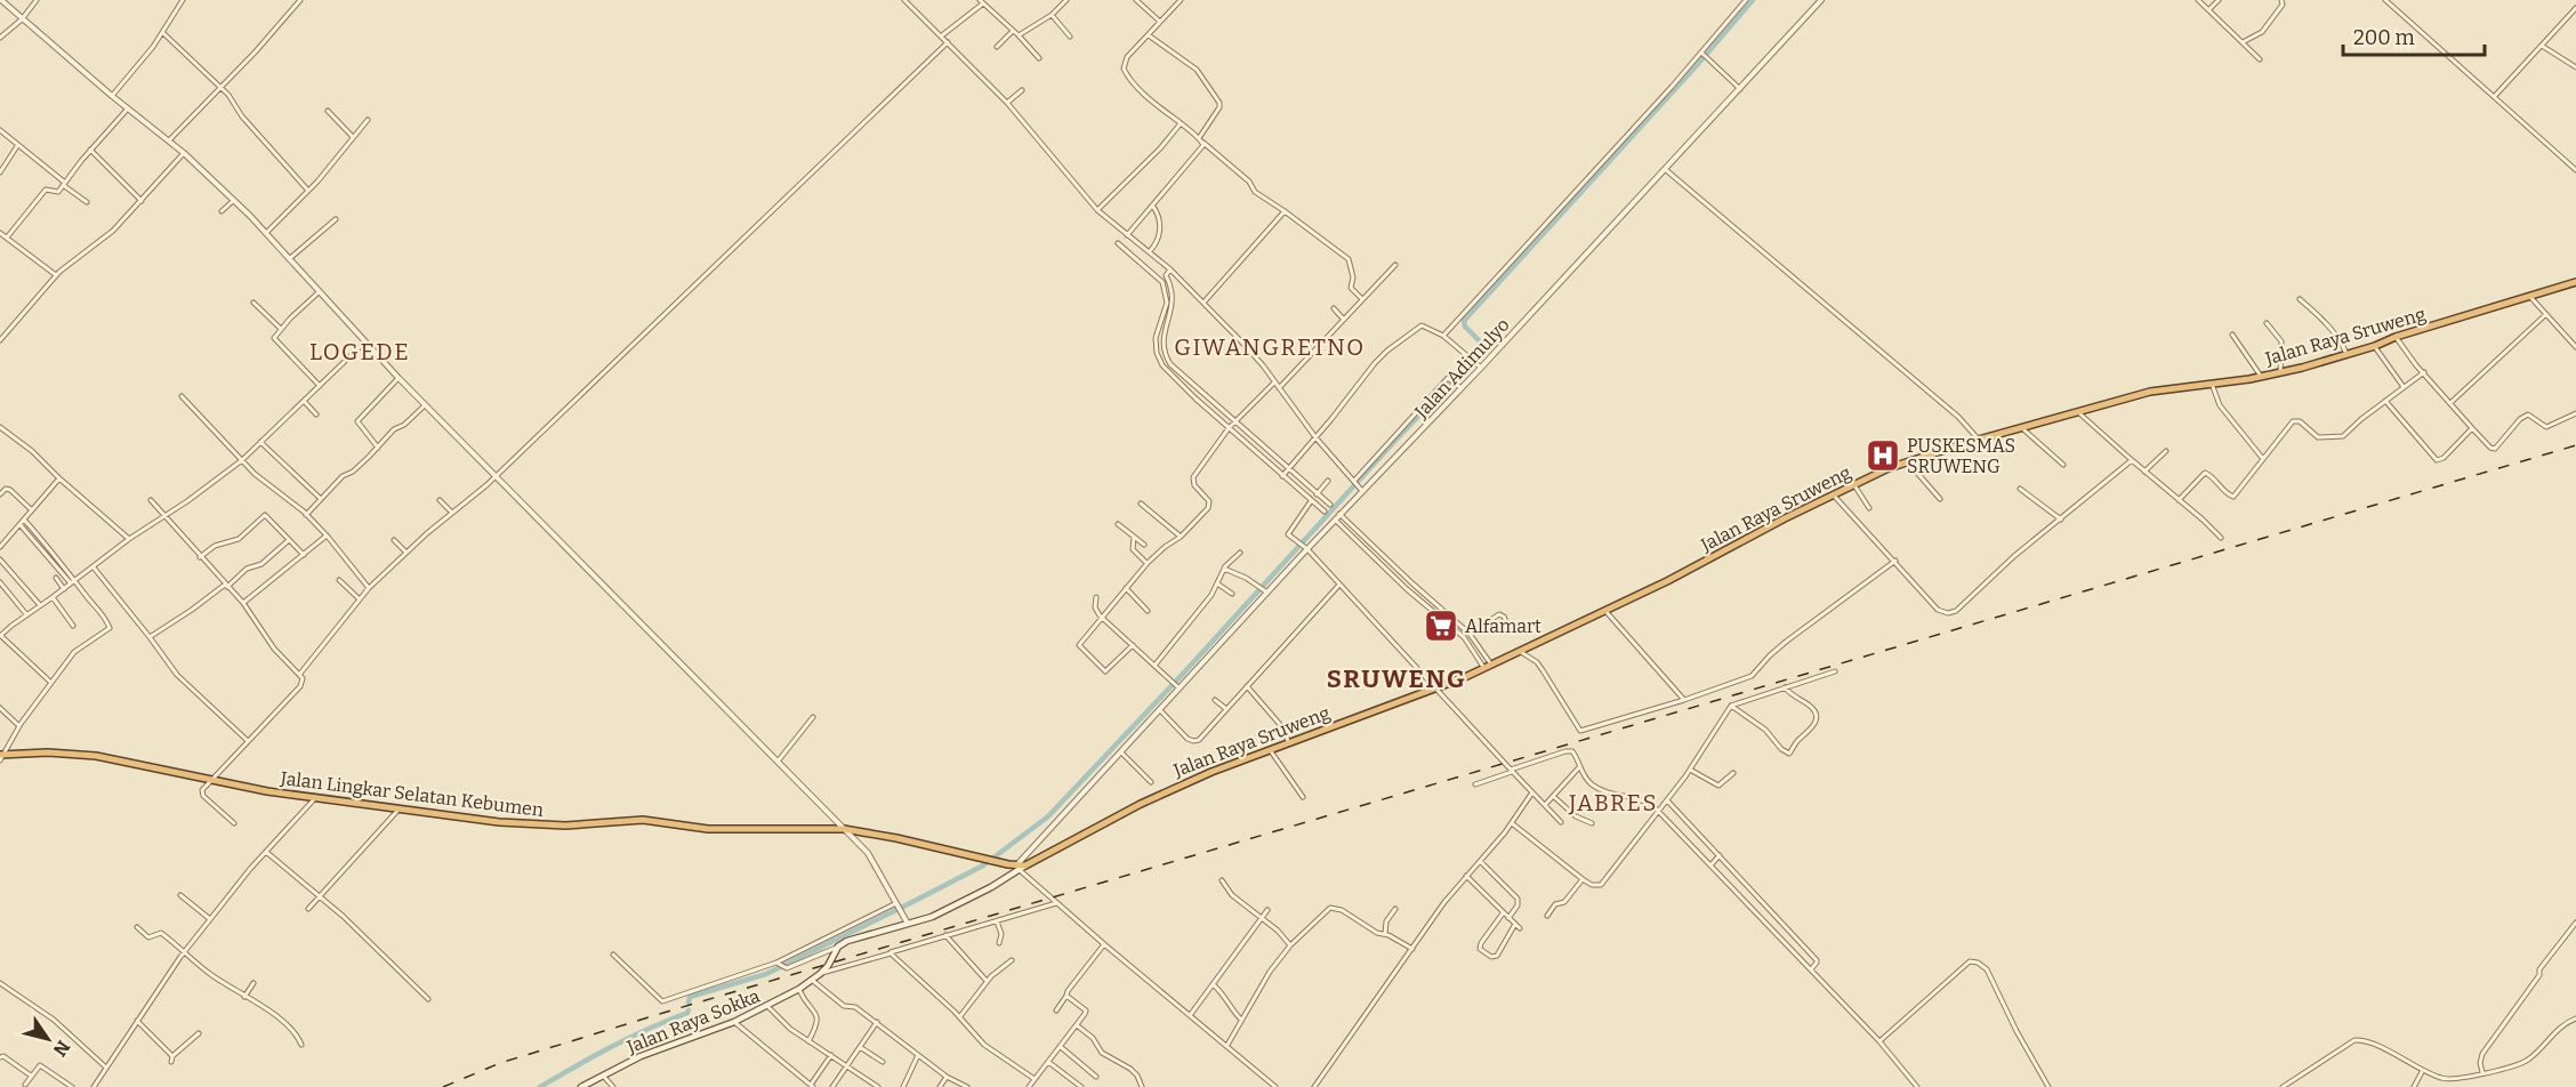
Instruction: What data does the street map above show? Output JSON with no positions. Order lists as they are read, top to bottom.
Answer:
{
  "streets": {
    "highway": ["Jalan Raya Sruweng", "Jalan Lingkar Selatan Kebumen"],
    "main road": ["Jalan Raya Sokka"],
    "street": ["Jalan Adimulyo"]
  },
  "crossings": [
    ["Jalan Raya Sruweng", "Jalan Adimulyo"],
    ["Jalan Raya Sruweng", "Jalan Lingkar Selatan Kebumen"],
    ["Jalan Adimulyo", "Jalan Lingkar Selatan Kebumen"]
  ],
  "districts": [
    "GIWANGRETNO",
    "LOGEDE",
    "SRUWENG",
    "JABRES"
  ],
  "places": {
    "hospital": ["PUSKESMAS SRUWENG"],
    "supermarket": ["Alfamart"]
  },
  "scale_bar": "200 m",
  "north": "bottom right"
}
